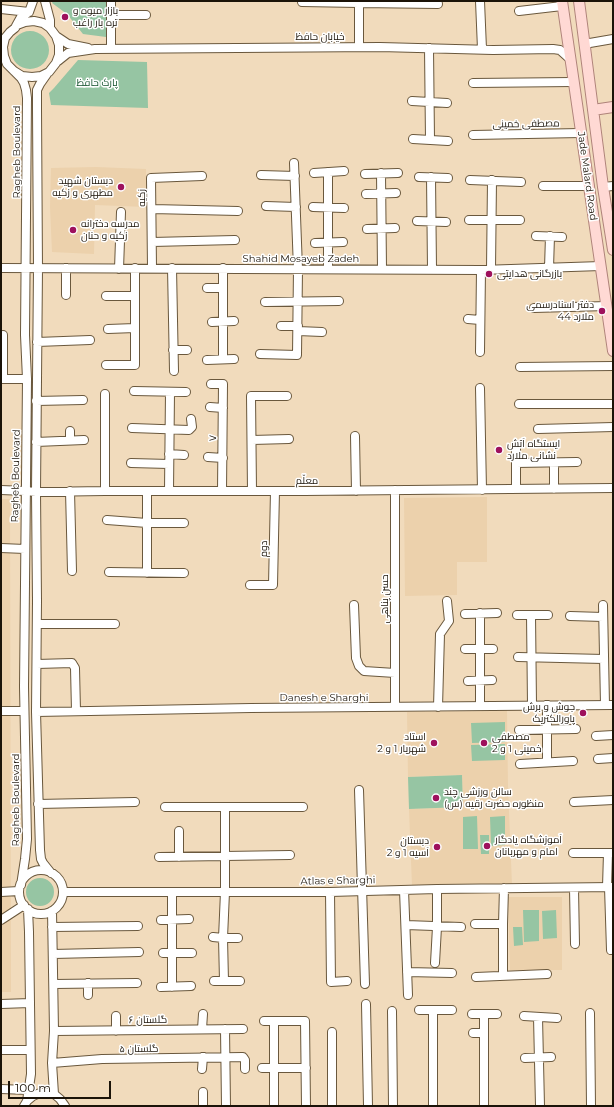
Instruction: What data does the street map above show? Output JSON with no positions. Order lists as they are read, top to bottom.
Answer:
{
  "streets": {
    "main road": ["Jade Malard Road"],
    "street": [
      "خیابان حافظ",
      "مصطفی خمینی",
      "Ragheb Boulevard",
      "زکیه",
      "Shahid Mosayeb Zadeh",
      "۷",
      "معلّم",
      "دوم",
      "حسن پناهی",
      "Danesh e Sharghi",
      "Atlas e Sharghi",
      "گلستان ۶",
      "گلستان ۵"
    ]
  },
  "crossings": [
    ["خیابان حافظ", "Ragheb Boulevard"],
    ["مصطفی خمینی", "Jade Malard Road"],
    ["Ragheb Boulevard", "Shahid Mosayeb Zadeh"],
    ["Ragheb Boulevard", "معلّم"],
    ["Ragheb Boulevard", "Danesh e Sharghi"],
    ["Ragheb Boulevard", "Atlas e Sharghi"],
    ["Jade Malard Road", "Shahid Mosayeb Zadeh"],
    ["زکیه", "Shahid Mosayeb Zadeh"],
    ["۷", "معلّم"],
    ["معلّم", "دوم"],
    ["معلّم", "حسن پناهی"],
    ["حسن پناهی", "Danesh e Sharghi"]
  ],
  "parks": ["پارک حافظ"],
  "places": [
    "بازار میوه و تره بار راغب",
    "دبستان شهید مطهری و زکیه",
    "مدرسه دخترانه زکیه و حنان",
    "بازرگانی هدایتی",
    "دفتر اسنادرسمی 44 ملارد",
    "ایستگاه آتش نشانی ملارد",
    "جوش و برش پاورالکتریک",
    "استاد شهریار 1 و 2",
    "مصطفی خمینی 1 و 2",
    "سالن ورزشی چند منظوره حضرت رقیه (س)",
    "آموزشگاه یادگار امام و مهربانان",
    "دبستان آسیه 1 و 2"
  ],
  "scale_bar": "100 m"
}
